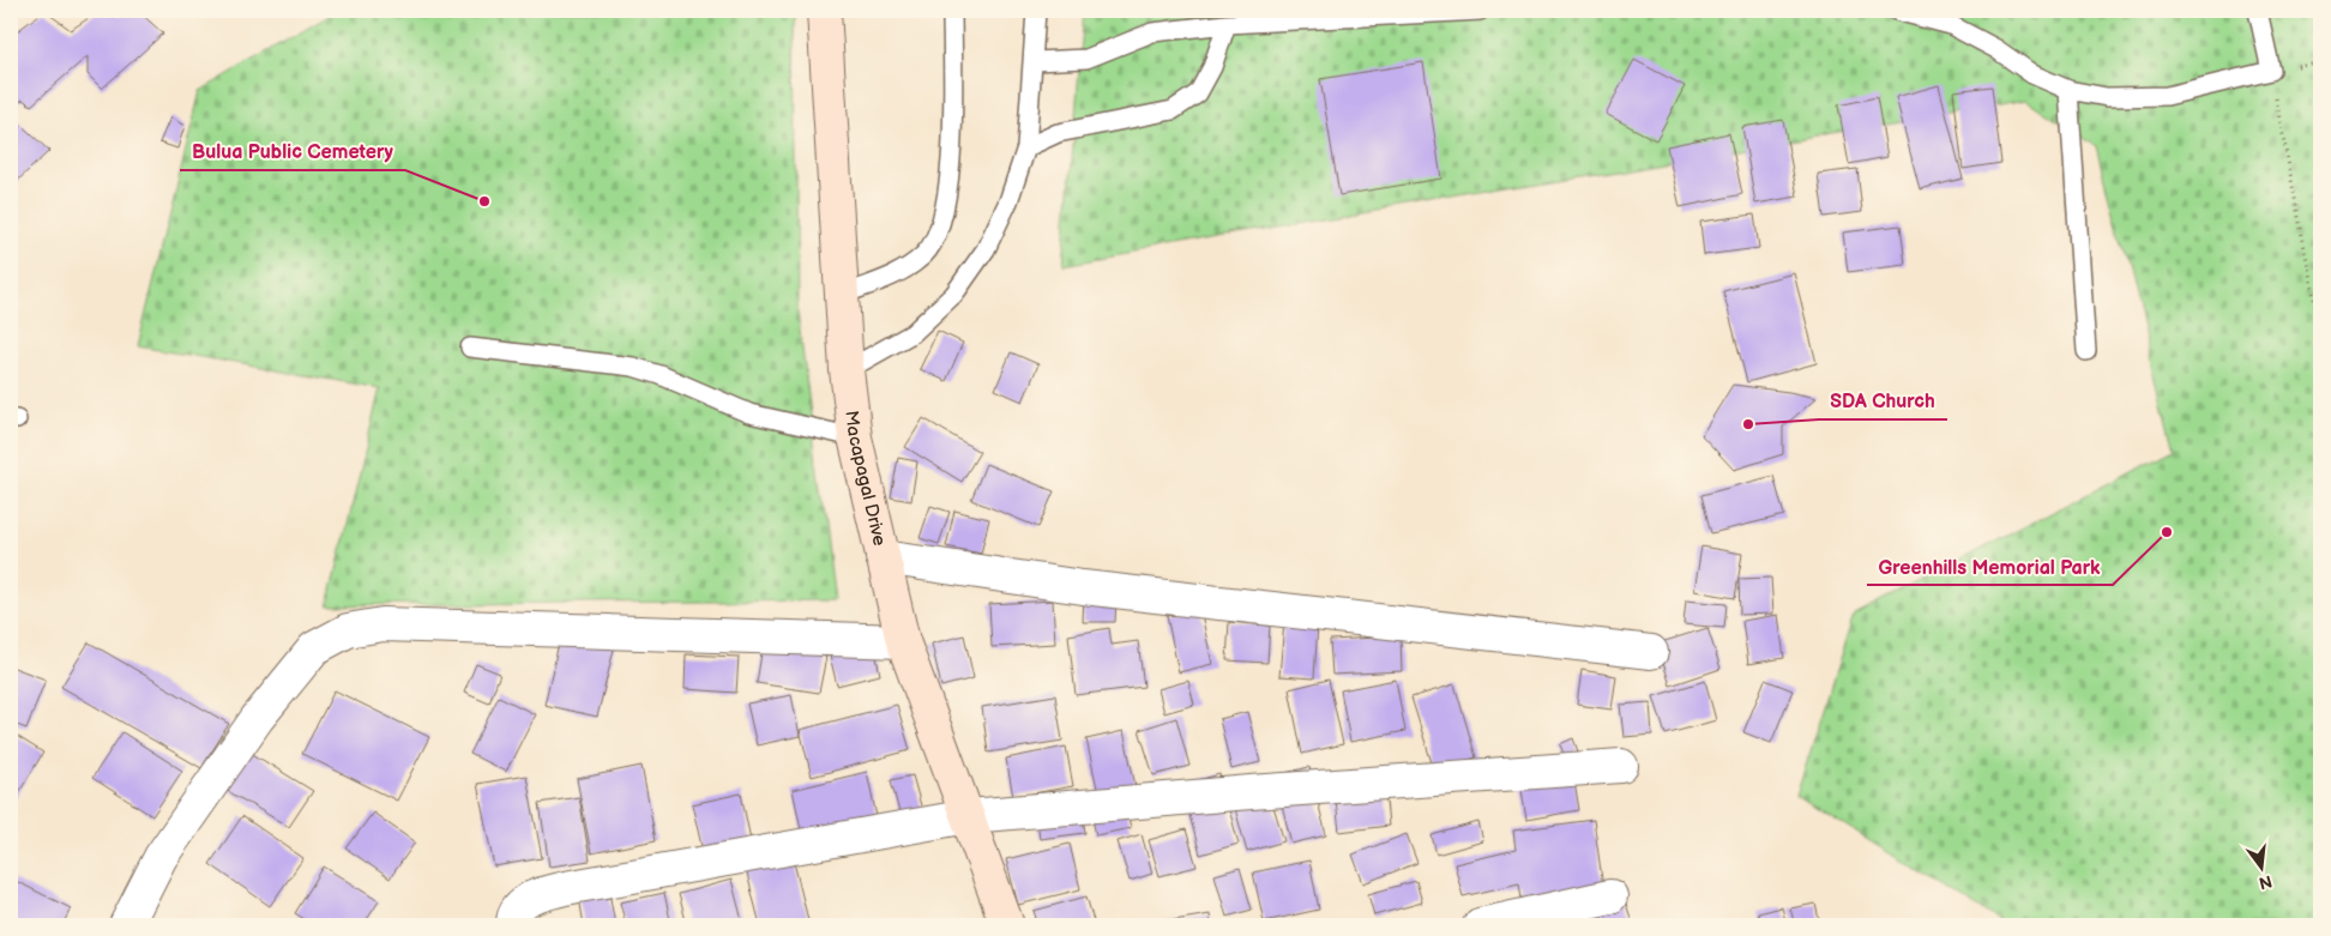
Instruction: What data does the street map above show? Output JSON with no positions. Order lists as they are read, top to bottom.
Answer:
{
  "streets": {
    "main road": ["Macapagal Drive"]
  },
  "places": ["Bulua Public Cemetery", "SDA Church", "Greenhills Memorial Park"],
  "north": "bottom"
}
